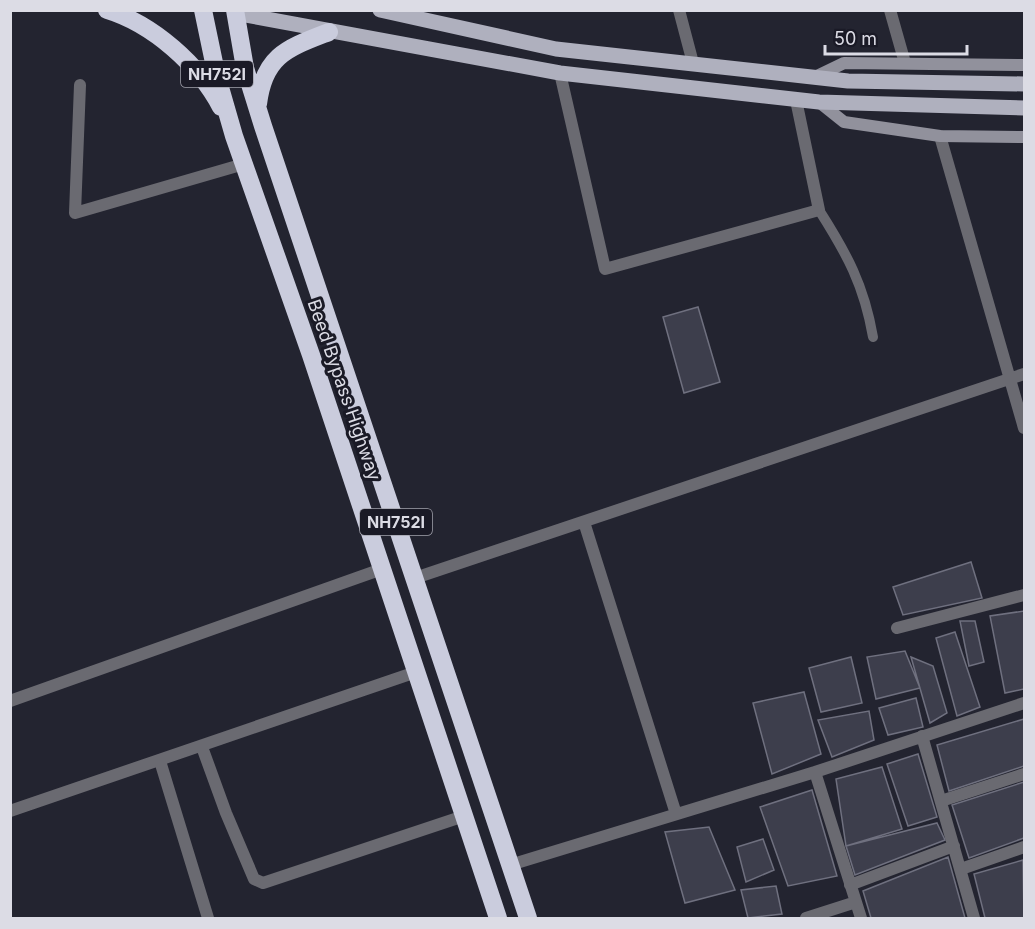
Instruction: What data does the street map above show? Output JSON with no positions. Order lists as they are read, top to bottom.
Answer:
{
  "streets": {
    "highway": ["NH752I", "Beed Bypass Highway"]
  },
  "crossings": [
    ["NH752I", "Beed Bypass Highway"]
  ],
  "scale_bar": "50 m"
}
